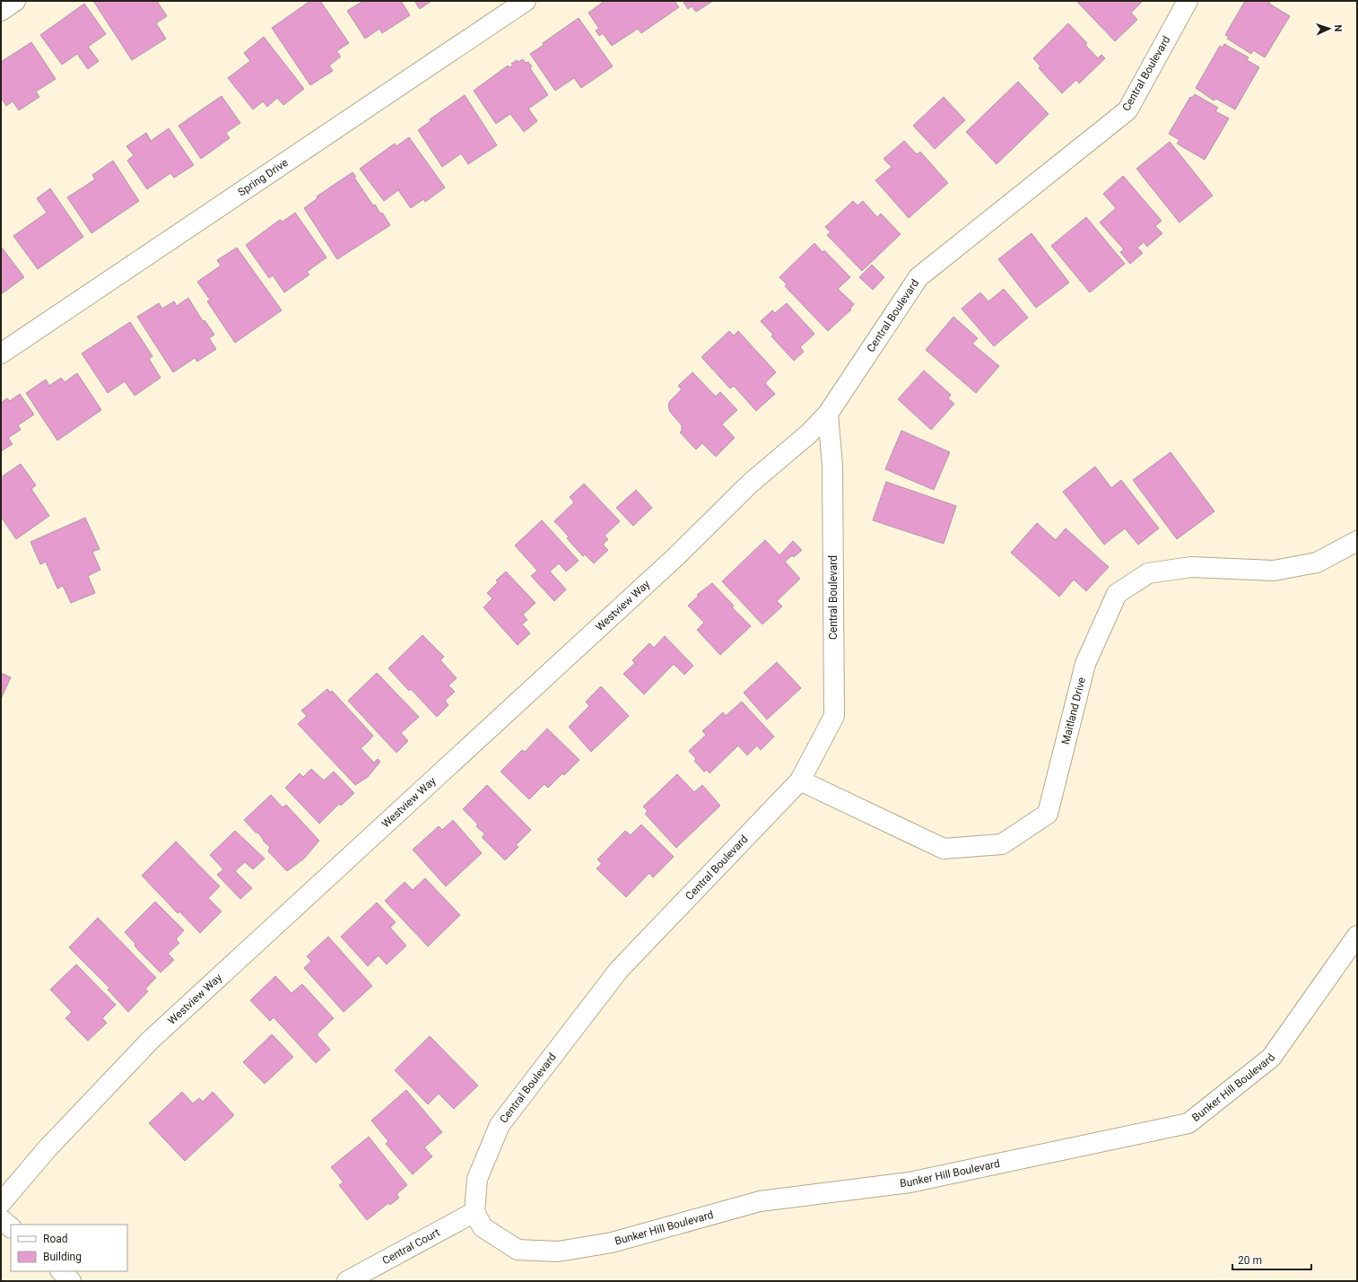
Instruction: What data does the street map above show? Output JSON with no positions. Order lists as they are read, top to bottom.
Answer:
{
  "streets": {
    "street": [
      "Central Boulevard",
      "Spring Drive",
      "Westview Way",
      "Maitland Drive",
      "Bunker Hill Boulevard",
      "Central Court"
    ]
  },
  "crossings": [
    ["Central Boulevard", "Westview Way"],
    ["Central Boulevard", "Maitland Drive"],
    ["Central Boulevard", "Bunker Hill Boulevard"],
    ["Central Boulevard", "Central Court"],
    ["Bunker Hill Boulevard", "Central Court"]
  ],
  "legend": ["Road", "Building"],
  "scale_bar": "20 m",
  "north": "right"
}
